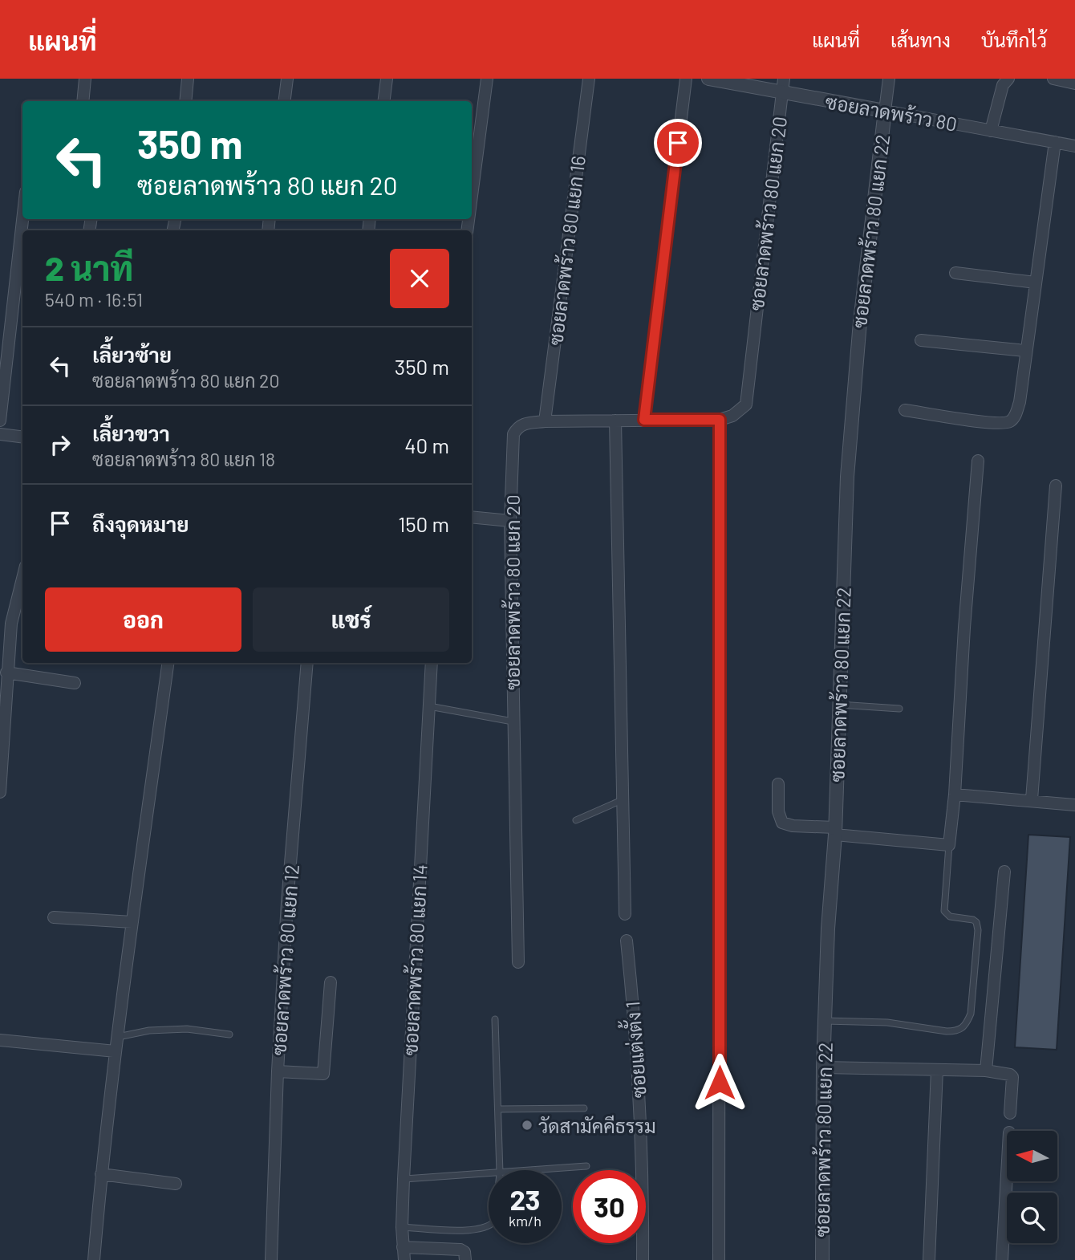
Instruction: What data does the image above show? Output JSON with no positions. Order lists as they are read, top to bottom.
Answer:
{
  "streets": {
    "street": [
      "ซอยลาดพร้าว 80",
      "ซอยลาดพร้าว 80 แยก 20",
      "ซอยลาดพร้าว 80 แยก 22",
      "ซอยลาดพร้าว 80 แยก 16",
      "ซอยลาดพร้าว 80 แยก 12",
      "ซอยลาดพร้าว 80 แยก 14",
      "ซอยแต่งตั้ง 1"
    ]
  },
  "crossings": [
    ["ซอยลาดพร้าว 80", "ซอยลาดพร้าว 80 แยก 20"],
    ["ซอยลาดพร้าว 80", "ซอยลาดพร้าว 80 แยก 22"],
    ["ซอยลาดพร้าว 80 แยก 20", "ซอยลาดพร้าว 80 แยก 16"]
  ],
  "places": ["วัดสามัคคีธรรม"],
  "north": "left",
  "page": {
    "header": "แผนที่",
    "nav": ["แผนที่", "เส้นทาง", "บันทึกไว้"],
    "turn": ["350 m", "ซอยลาดพร้าว 80 แยก 20"],
    "heading": ["2 นาที", "540 m · 16:51"],
    "list": [
      {
        "name": "เลี้ยวซ้าย",
        "note": "ซอยลาดพร้าว 80 แยก 20",
        "value": "350 m"
      },
      {
        "name": "เลี้ยวขวา",
        "note": "ซอยลาดพร้าว 80 แยก 18",
        "value": "40 m"
      },
      {
        "name": "ถึงจุดหมาย",
        "value": "150 m"
      }
    ],
    "buttons": ["ออก", "แชร์"],
    "speed": "23 km/h",
    "limit": "30"
  }
}
